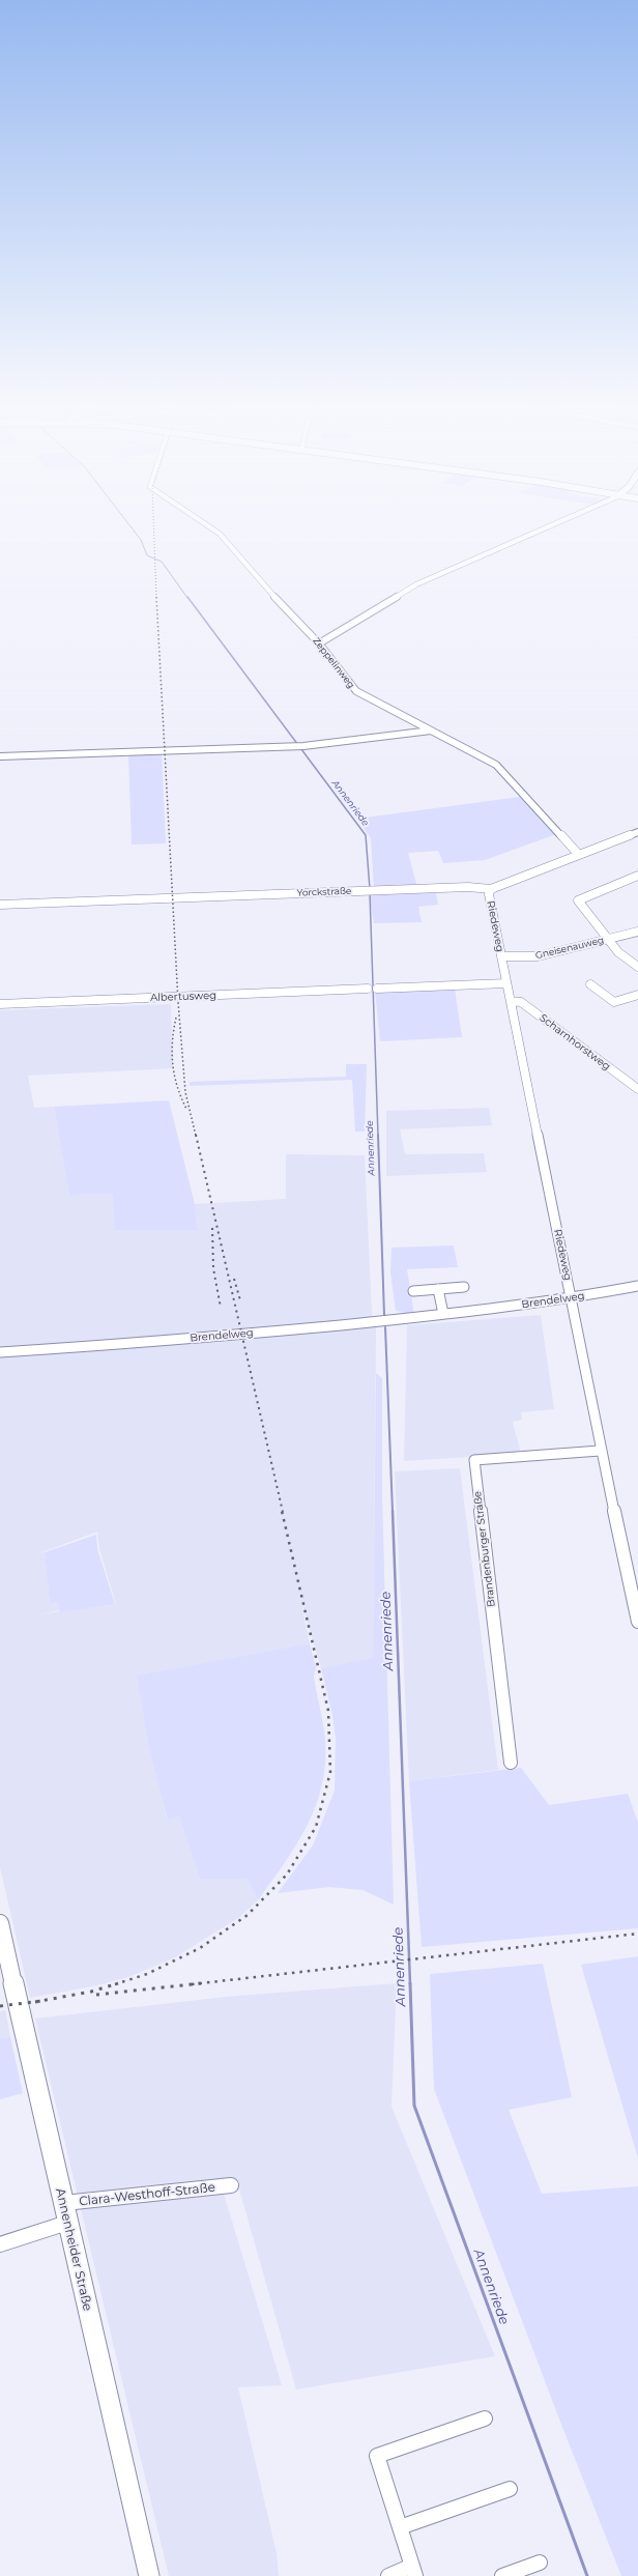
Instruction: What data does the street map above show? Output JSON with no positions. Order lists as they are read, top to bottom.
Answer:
{
  "streets": {
    "main road": ["Annenheider Straße"],
    "street": [
      "Zeppelinweg",
      "Yorckstraße",
      "Riedeweg",
      "Gneisenauweg",
      "Albertusweg",
      "Scharnhorstweg",
      "Brendelweg",
      "Brandenburger Straße",
      "Clara-Westhoff-Straße"
    ]
  },
  "crossings": [
    ["Zeppelinweg", "Yorckstraße"],
    ["Yorckstraße", "Riedeweg"],
    ["Riedeweg", "Gneisenauweg"],
    ["Riedeweg", "Scharnhorstweg"],
    ["Riedeweg", "Brendelweg"],
    ["Riedeweg", "Brandenburger Straße"],
    ["Clara-Westhoff-Straße", "Annenheider Straße"]
  ],
  "water": ["Annenriede"]
}
